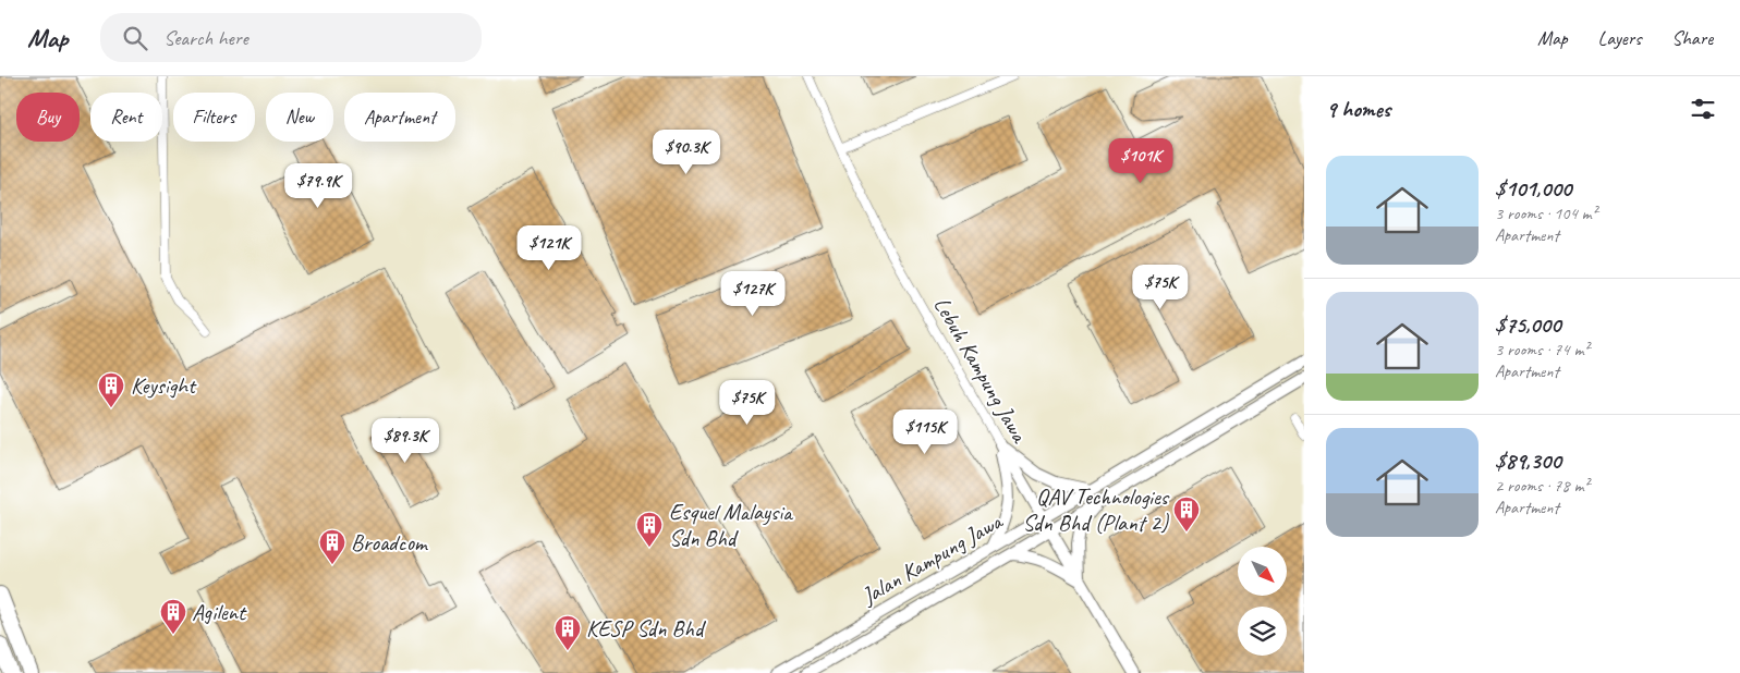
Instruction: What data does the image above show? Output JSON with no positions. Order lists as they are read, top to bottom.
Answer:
{
  "streets": {
    "street": ["Lebuh Kampung Jawa", "Jalan Kampung Jawa"]
  },
  "crossings": [
    ["Lebuh Kampung Jawa", "Jalan Kampung Jawa"]
  ],
  "places": {
    "building": [
      "Keysight",
      "QAV Technologies Sdn Bhd (Plant 2)",
      "Esquel Malaysia Sdn Bhd",
      "Broadcom",
      "Agilent",
      "KESP Sdn Bhd"
    ]
  },
  "north": "bottom right",
  "page": {
    "header": "Map",
    "search": "Search here",
    "nav": ["Map", "Layers", "Share"],
    "heading": "9 homes",
    "chip": [
      "Buy",
      "Rent",
      "Filters",
      "New",
      "Apartment"
    ],
    "price": [
      "$90.3K",
      "$101K",
      "$79.9K",
      "$121K",
      "$75K",
      "$127K",
      "$75K",
      "$115K",
      "$89.3K"
    ],
    "list": [
      {
        "name": "$101,000",
        "note": "3 rooms · 104 m² · Apartment"
      },
      {
        "name": "$75,000",
        "note": "3 rooms · 74 m² · Apartment"
      },
      {
        "name": "$89,300",
        "note": "2 rooms · 78 m² · Apartment"
      }
    ]
  }
}
